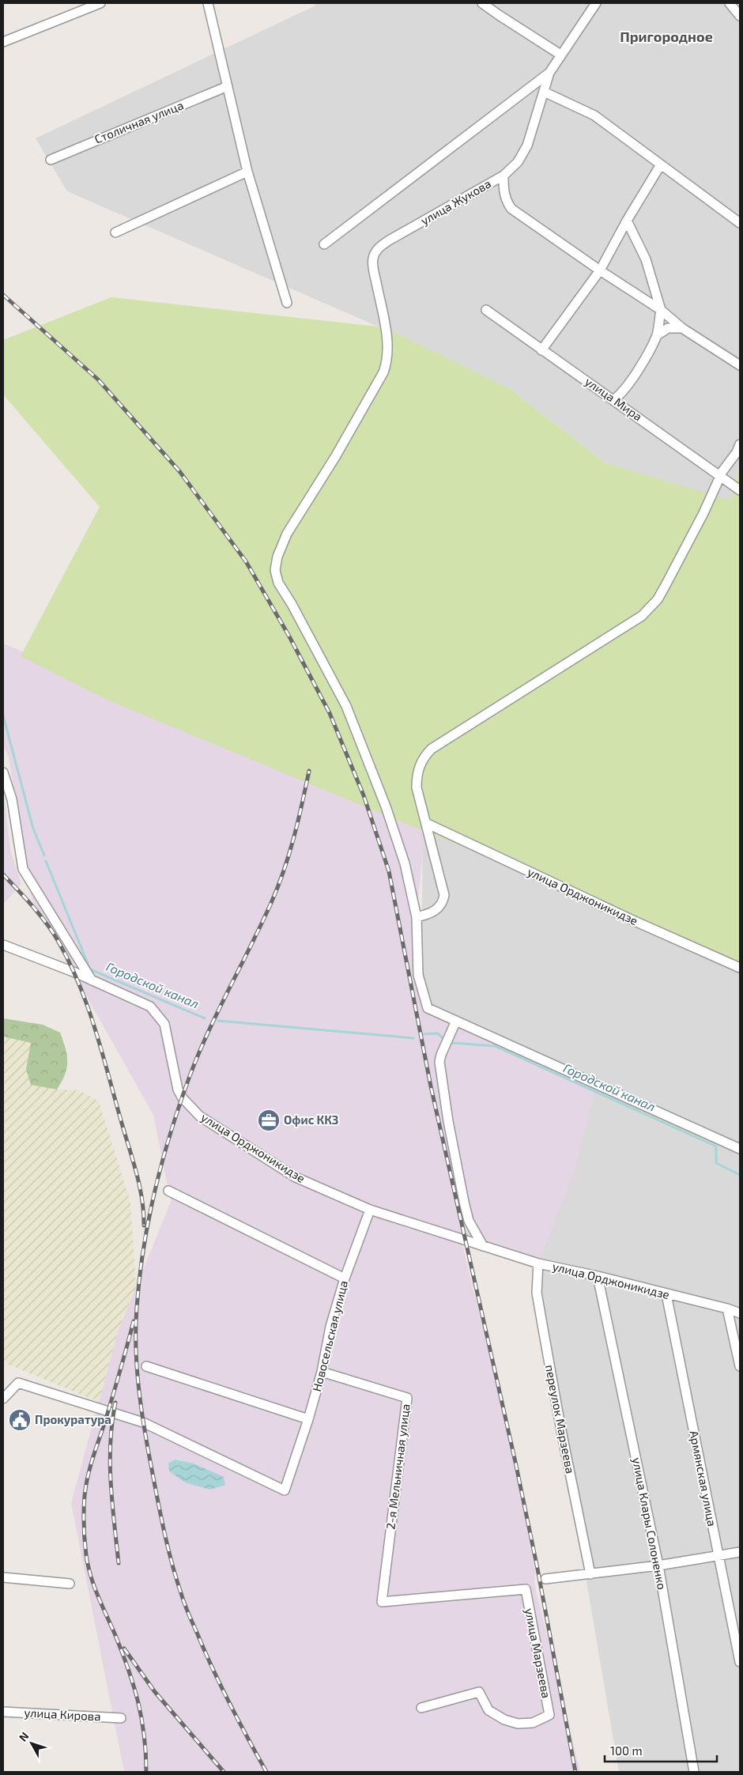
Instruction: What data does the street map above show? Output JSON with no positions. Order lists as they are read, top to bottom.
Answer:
{
  "streets": {
    "street": [
      "Столичная улица",
      "улица Жукова",
      "улица Мира",
      "улица Орджоникидзе",
      "Новосельская улица",
      "переулок Марзеева",
      "2-я Мельничная улица",
      "Армянская улица",
      "улица Клары Солоненко",
      "улица Марзеева",
      "улица Кирова"
    ]
  },
  "crossings": [
    ["улица Орджоникидзе", "Новосельская улица"],
    ["улица Орджоникидзе", "переулок Марзеева"],
    ["улица Орджоникидзе", "Армянская улица"],
    ["улица Орджоникидзе", "улица Клары Солоненко"],
    ["Новосельская улица", "2-я Мельничная улица"],
    ["2-я Мельничная улица", "улица Марзеева"]
  ],
  "districts": ["Пригородное"],
  "water": ["Городской канал"],
  "places": {
    "office": ["Офис ККЗ"],
    "public building": ["Прокуратура"]
  },
  "scale_bar": "100 m",
  "north": "top left"
}
